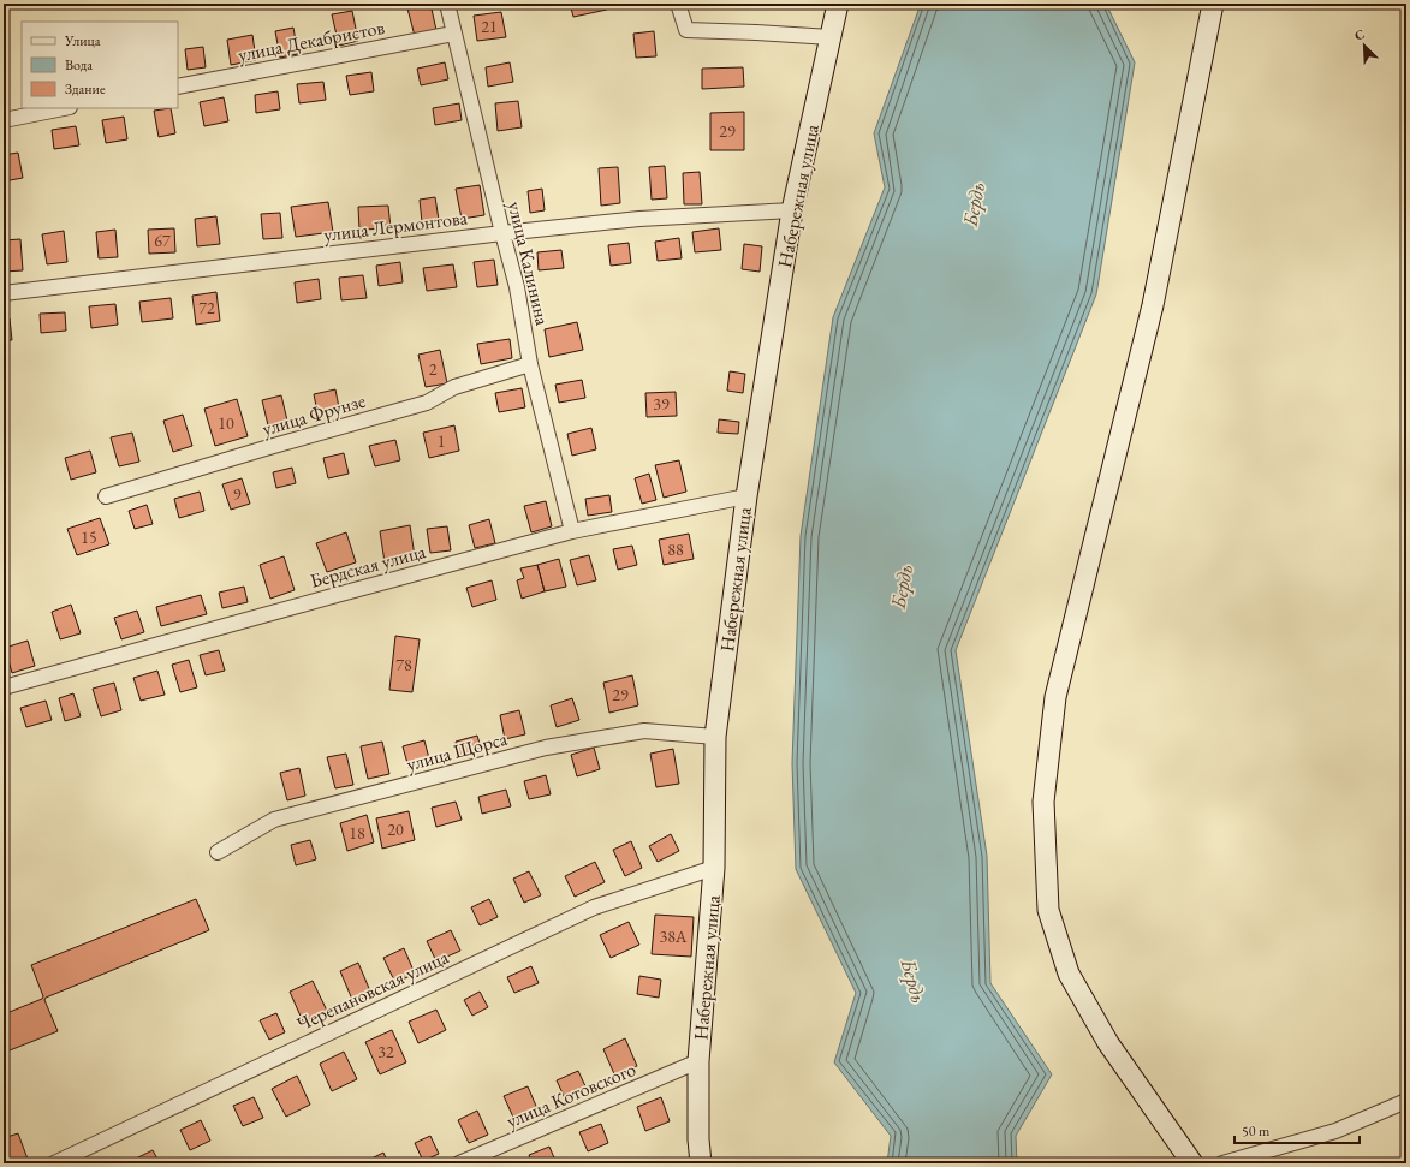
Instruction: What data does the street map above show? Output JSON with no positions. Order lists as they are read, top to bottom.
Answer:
{
  "streets": {
    "street": [
      "улица Декабристов",
      "Набережная улица",
      "улица Лермонтова",
      "улица Калинина",
      "улица Фрунзе",
      "Бердская улица",
      "улица Щорса",
      "Черепановская улица",
      "улица Котовского"
    ]
  },
  "crossings": [
    ["улица Декабристов", "улица Калинина"],
    ["Набережная улица", "улица Лермонтова"],
    ["Набережная улица", "Бердская улица"],
    ["Набережная улица", "улица Щорса"],
    ["Набережная улица", "Черепановская улица"],
    ["Набережная улица", "улица Котовского"],
    ["улица Лермонтова", "улица Калинина"],
    ["улица Калинина", "улица Фрунзе"],
    ["улица Калинина", "Бердская улица"]
  ],
  "water": ["Бердь"],
  "house_numbers": [
    "21",
    "29",
    "67",
    "72",
    "2",
    "39",
    "10",
    "1",
    "9",
    "15",
    "88",
    "78",
    "29",
    "20",
    "18",
    "38А",
    "32"
  ],
  "legend": ["Улица", "Вода", "Здание"],
  "scale_bar": "50 m",
  "north": "top left"
}
